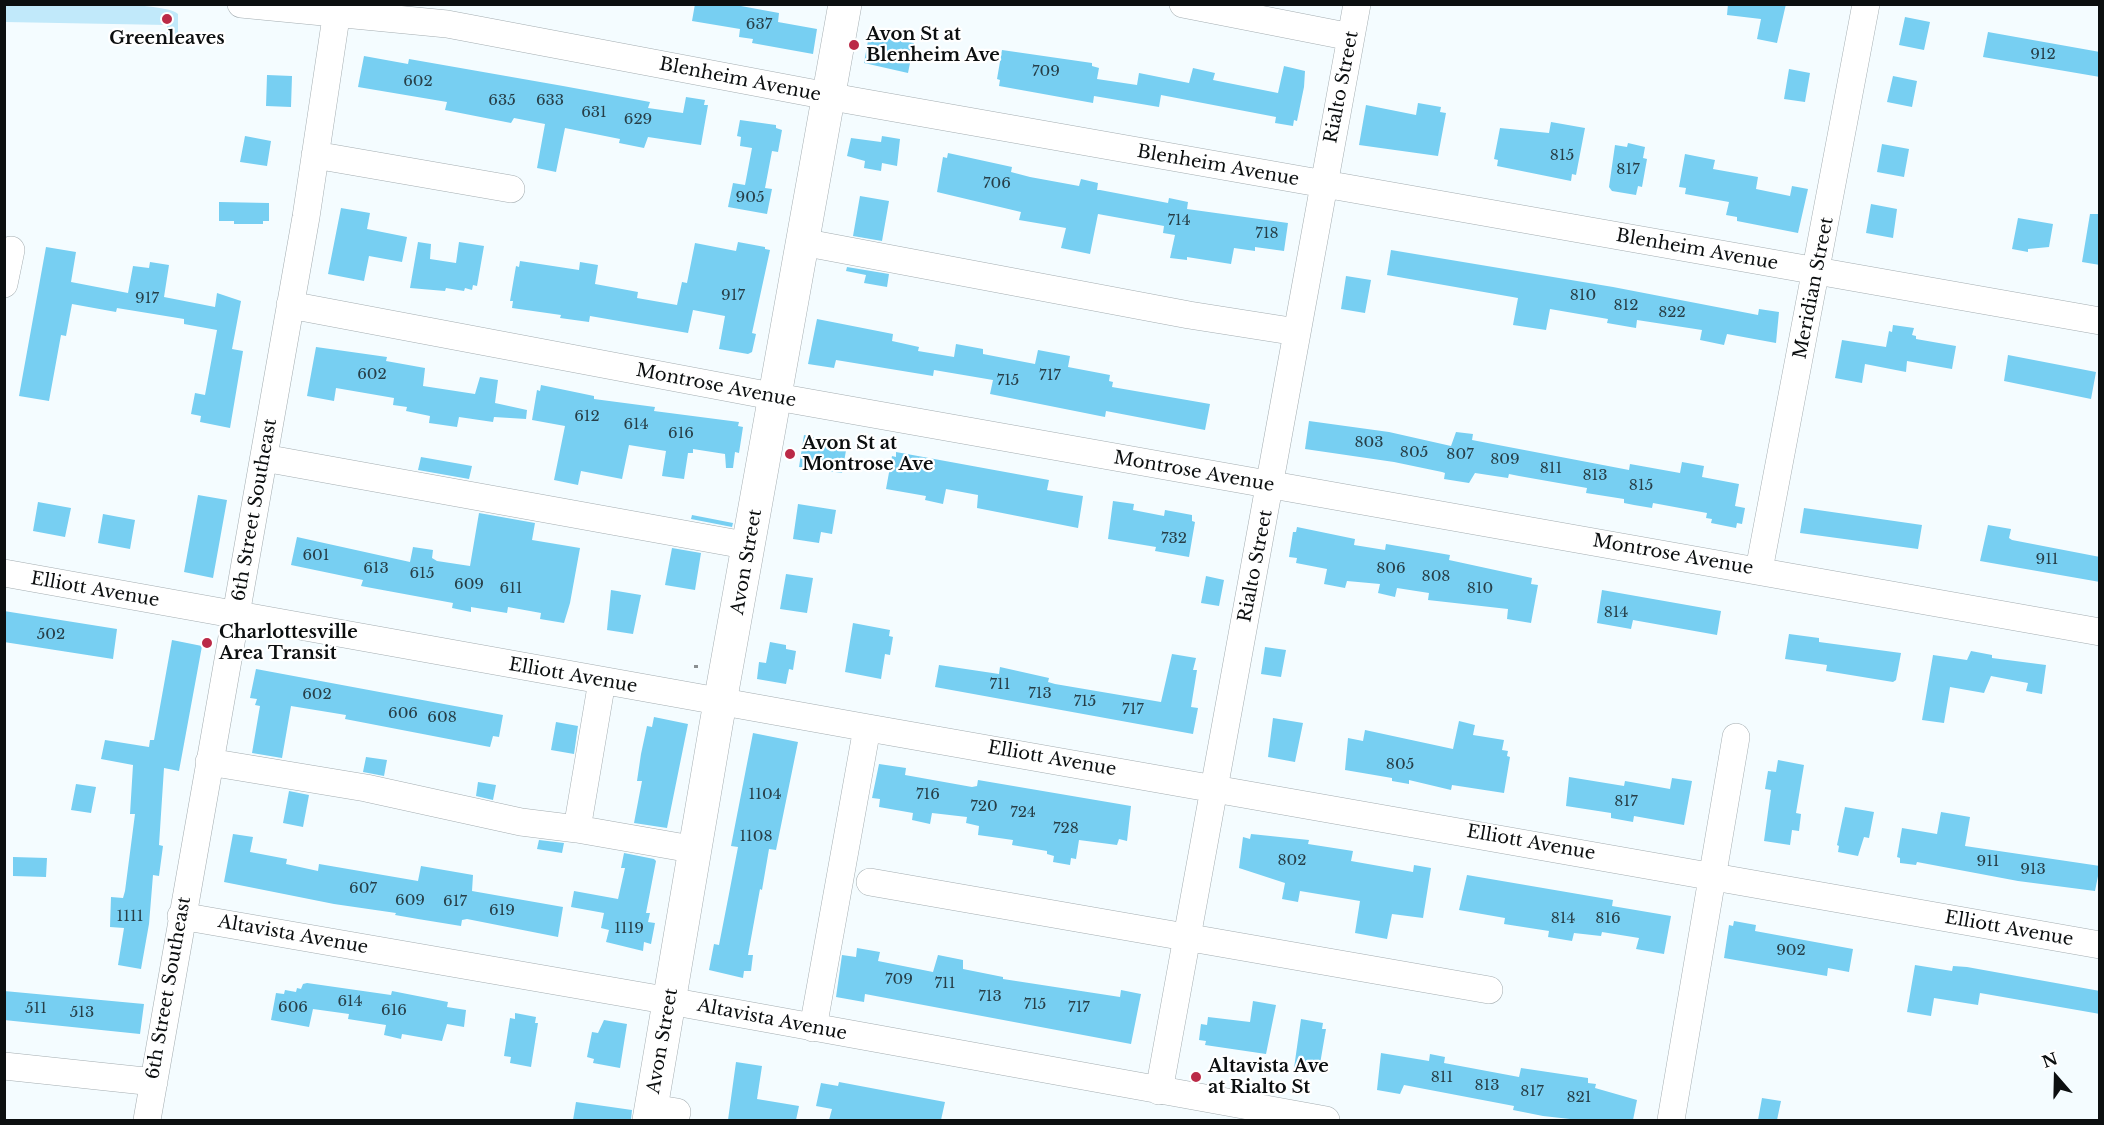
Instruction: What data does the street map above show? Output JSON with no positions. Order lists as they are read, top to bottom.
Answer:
{
  "streets": {
    "main road": ["Avon Street"],
    "street": [
      "Blenheim Avenue",
      "Rialto Street",
      "Meridian Street",
      "Montrose Avenue",
      "6th Street Southeast",
      "Elliott Avenue",
      "Altavista Avenue"
    ]
  },
  "crossings": [
    ["Blenheim Avenue", "Rialto Street"],
    ["Blenheim Avenue", "Meridian Street"],
    ["Blenheim Avenue", "6th Street Southeast"],
    ["Blenheim Avenue", "Avon Street"],
    ["Rialto Street", "Montrose Avenue"],
    ["Rialto Street", "Elliott Avenue"],
    ["Rialto Street", "Altavista Avenue"],
    ["Meridian Street", "Montrose Avenue"],
    ["Montrose Avenue", "6th Street Southeast"],
    ["Montrose Avenue", "Avon Street"],
    ["6th Street Southeast", "Elliott Avenue"],
    ["6th Street Southeast", "Altavista Avenue"],
    ["Avon Street", "Elliott Avenue"],
    ["Avon Street", "Altavista Avenue"]
  ],
  "places": [
    "Greenleaves",
    "Avon St at Blenheim Ave",
    "Avon St at Montrose Ave",
    "Charlottesville Area Transit",
    "Altavista Ave at Rialto St"
  ],
  "house_numbers": [
    "637",
    "912",
    "709",
    "602",
    "635",
    "633",
    "631",
    "629",
    "815",
    "817",
    "706",
    "905",
    "714",
    "718",
    "917",
    "810",
    "917",
    "812",
    "822",
    "602",
    "717",
    "715",
    "612",
    "614",
    "616",
    "803",
    "805",
    "807",
    "809",
    "811",
    "813",
    "815",
    "732",
    "601",
    "911",
    "613",
    "806",
    "615",
    "808",
    "609",
    "611",
    "810",
    "814",
    "502",
    "711",
    "713",
    "602",
    "715",
    "717",
    "606",
    "608",
    "805",
    "1104",
    "716",
    "817",
    "720",
    "724",
    "728",
    "1108",
    "802",
    "911",
    "913",
    "607",
    "609",
    "617",
    "619",
    "1111",
    "814",
    "816",
    "1119",
    "902",
    "709",
    "711",
    "713",
    "614",
    "715",
    "606",
    "717",
    "511",
    "616",
    "513",
    "811",
    "813",
    "817",
    "821"
  ],
  "north": "top"
}
